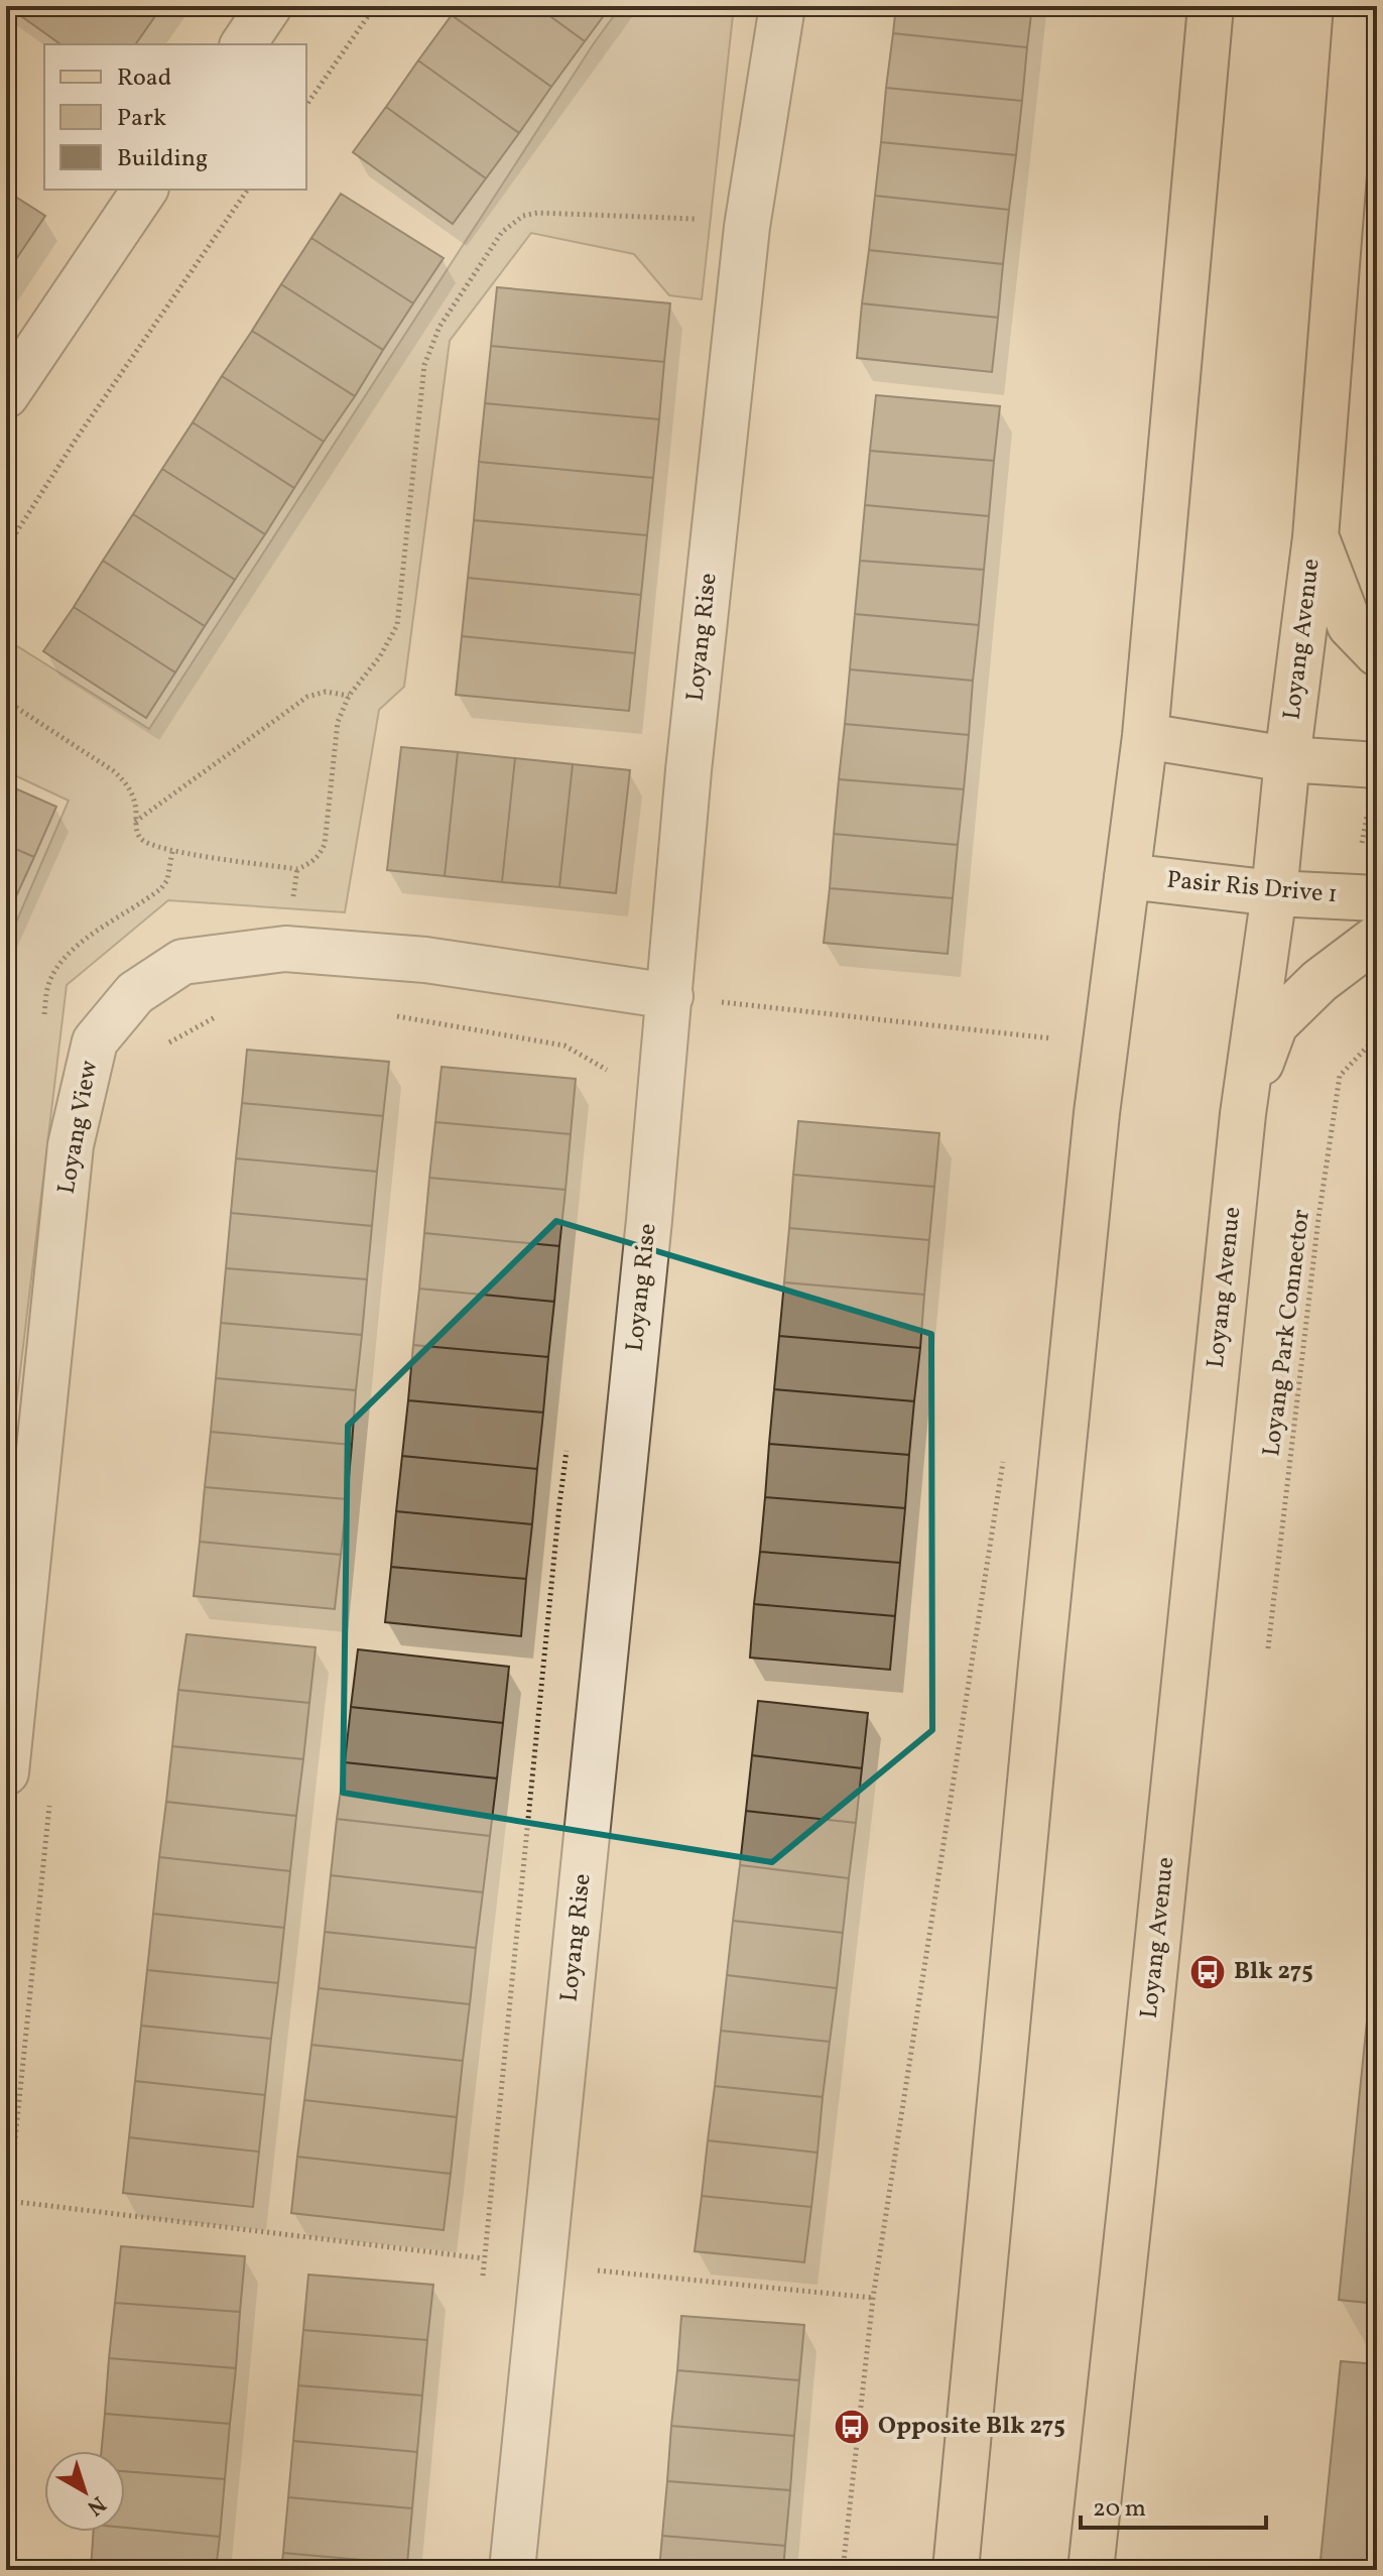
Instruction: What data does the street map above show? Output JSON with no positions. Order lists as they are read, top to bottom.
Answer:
{
  "streets": {
    "main road": ["Loyang Avenue", "Pasir Ris Drive 1"],
    "street": ["Loyang Rise", "Loyang View"],
    "path": ["Loyang Park Connector"]
  },
  "crossings": [
    ["Loyang Rise", "Loyang View"],
    ["Loyang Avenue", "Pasir Ris Drive 1"]
  ],
  "places": {
    "bus stop": ["Blk 275", "Opposite Blk 275"]
  },
  "legend": ["Road", "Park", "Building"],
  "scale_bar": "20 m",
  "north": "bottom right"
}
